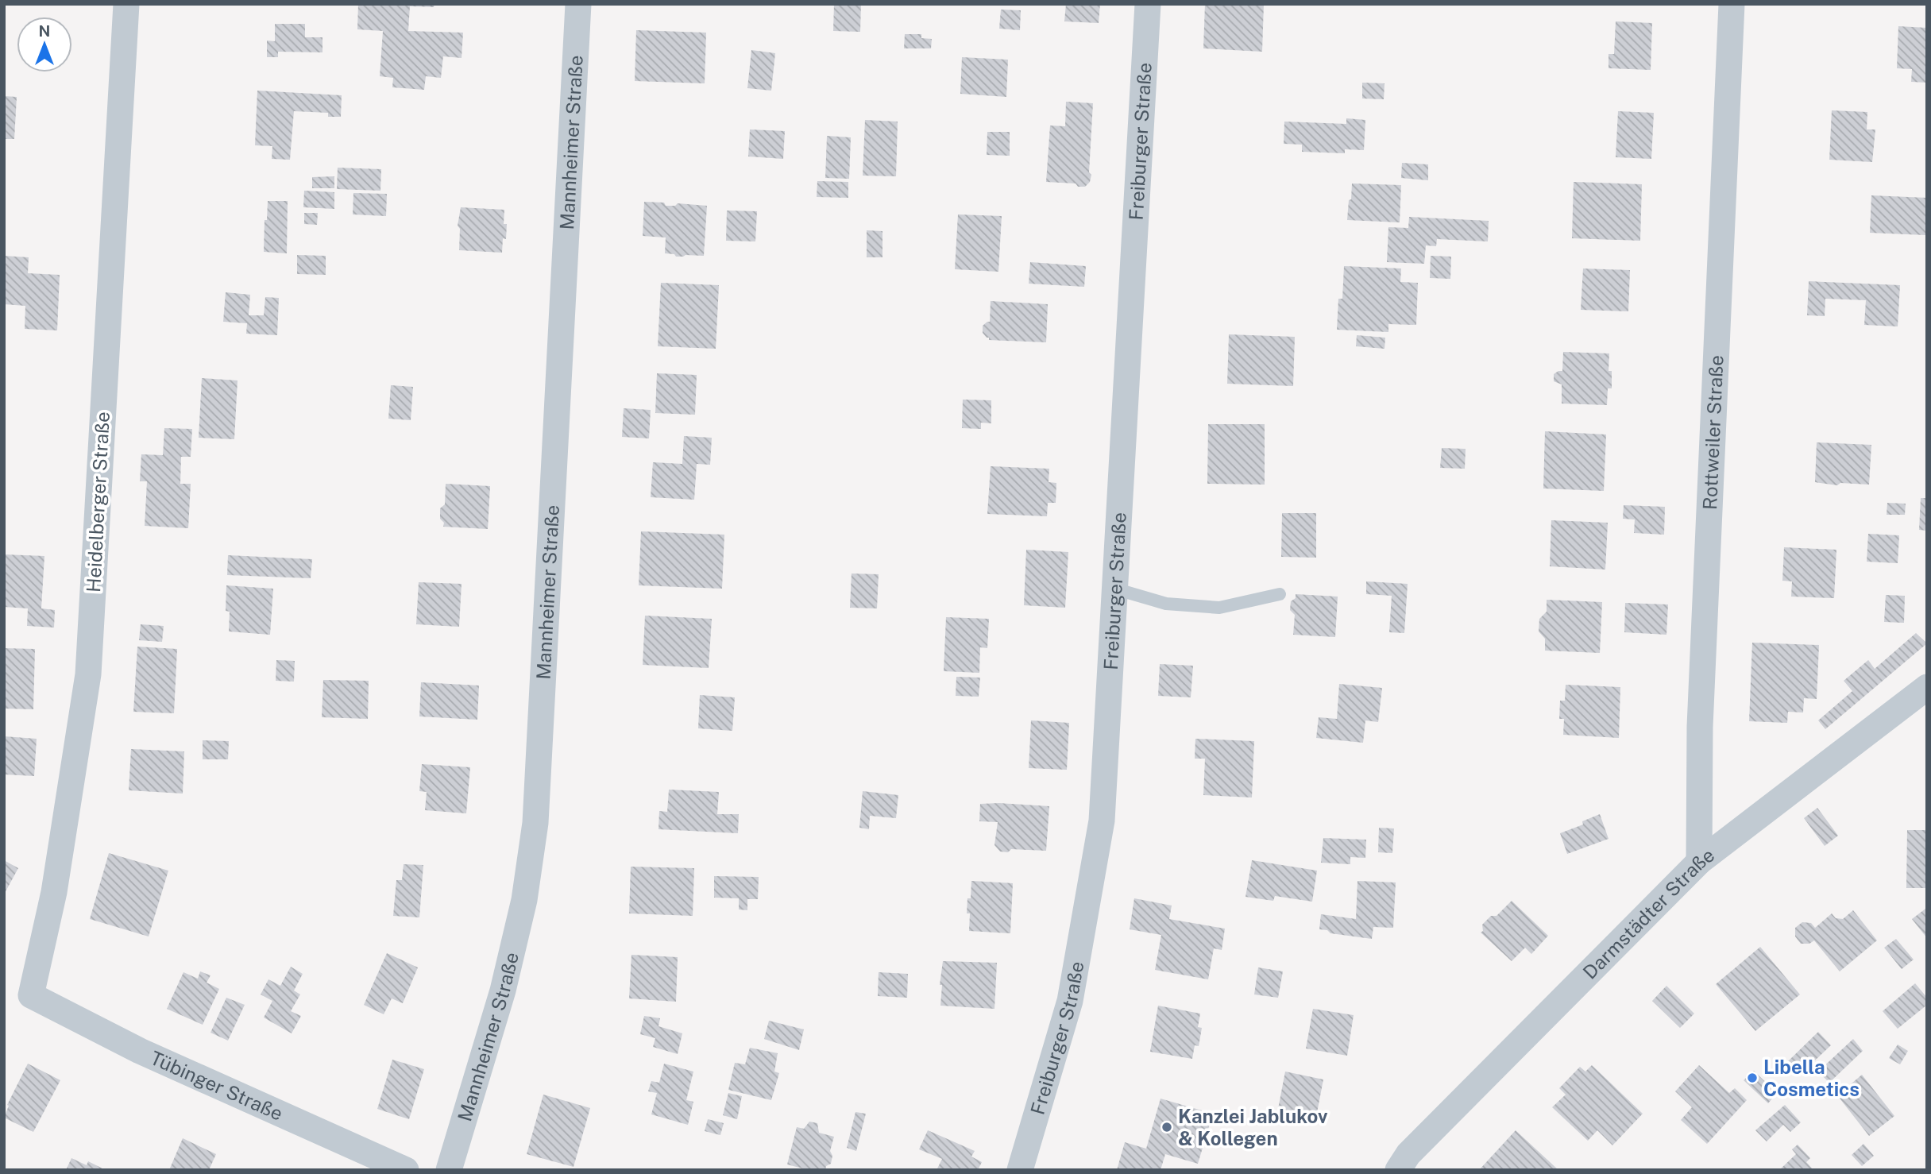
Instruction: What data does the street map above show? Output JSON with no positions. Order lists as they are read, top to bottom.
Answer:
{
  "streets": {
    "street": [
      "Freiburger Straße",
      "Mannheimer Straße",
      "Rottweiler Straße",
      "Heidelberger Straße",
      "Darmstädter Straße",
      "Tübinger Straße"
    ]
  },
  "crossings": [
    ["Rottweiler Straße", "Darmstädter Straße"],
    ["Heidelberger Straße", "Tübinger Straße"]
  ],
  "places": ["Libella Cosmetics", "Kanzlei Jablukov & Kollegen"],
  "north": "top"
}
